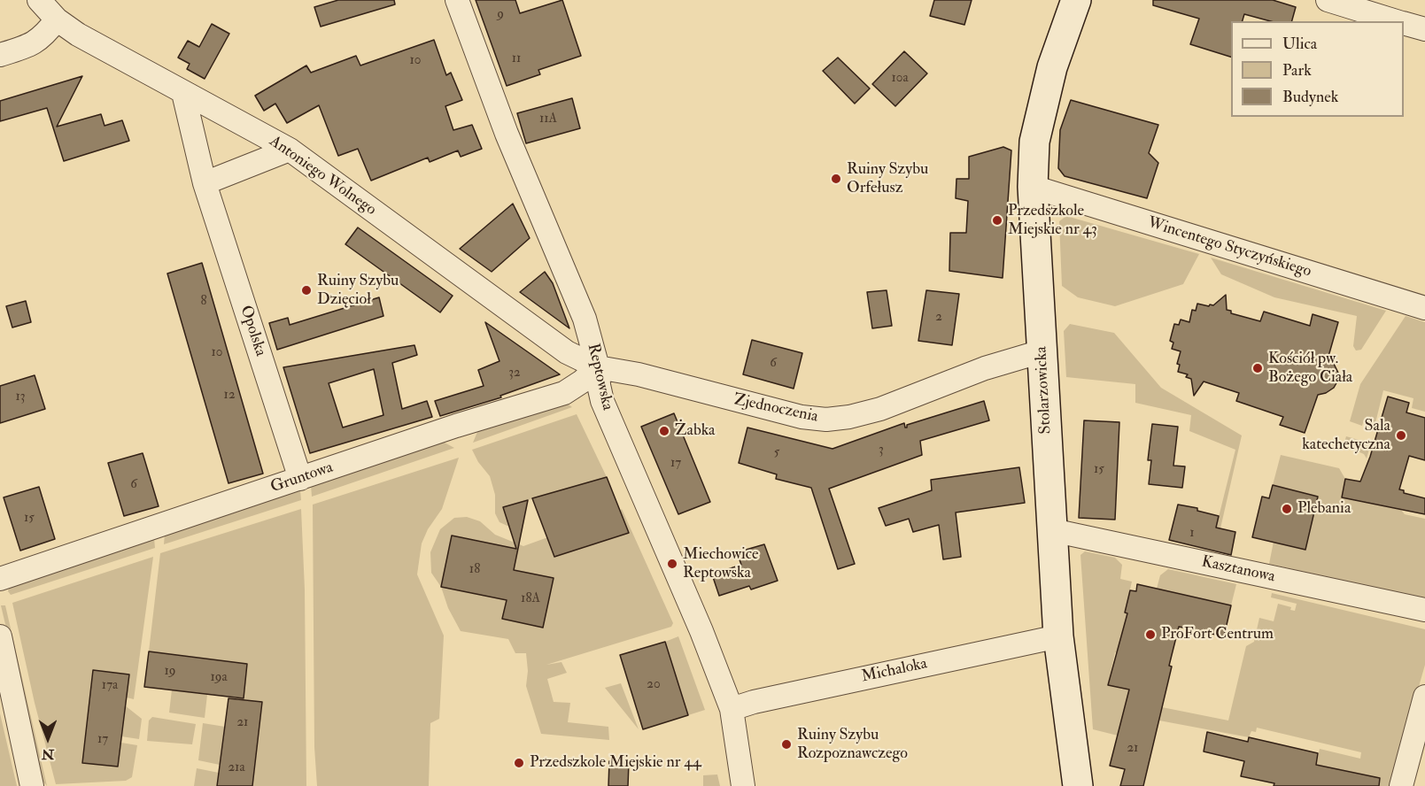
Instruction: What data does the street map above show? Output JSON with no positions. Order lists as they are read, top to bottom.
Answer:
{
  "streets": {
    "street": [
      "Antoniego Wolnego",
      "Wincentego Styczyńskiego",
      "Opolska",
      "Reptowska",
      "Stolarzowicka",
      "Zjednoczenia",
      "Gruntowa",
      "Kasztanowa",
      "Michaloka"
    ]
  },
  "crossings": [
    ["Antoniego Wolnego", "Opolska"],
    ["Antoniego Wolnego", "Reptowska"],
    ["Antoniego Wolnego", "Zjednoczenia"],
    ["Antoniego Wolnego", "Gruntowa"],
    ["Wincentego Styczyńskiego", "Stolarzowicka"],
    ["Opolska", "Gruntowa"],
    ["Reptowska", "Zjednoczenia"],
    ["Reptowska", "Gruntowa"],
    ["Reptowska", "Michaloka"],
    ["Stolarzowicka", "Zjednoczenia"],
    ["Stolarzowicka", "Kasztanowa"],
    ["Stolarzowicka", "Michaloka"],
    ["Zjednoczenia", "Gruntowa"]
  ],
  "places": [
    "Ruiny Szybu Orfełusz",
    "Przedszkole Miejskie nr 43",
    "Ruiny Szybu Dzięcioł",
    "Kościół pw. Bożego Ciała",
    "Żabka",
    "Sala katechetyczna",
    "Plebania",
    "Miechowice Reptowska",
    "ProFort Centrum",
    "Ruiny Szybu Rozpoznawczego",
    "Przedszkole Miejskie nr 44"
  ],
  "house_numbers": [
    "9",
    "11",
    "10",
    "10a",
    "11A",
    "8",
    "2",
    "10",
    "6",
    "32",
    "12",
    "13",
    "3",
    "5",
    "17",
    "15",
    "6",
    "15",
    "1",
    "18",
    "18A",
    "19",
    "19a",
    "20",
    "17a",
    "21",
    "17",
    "21",
    "21a"
  ],
  "legend": ["Ulica", "Park", "Budynek"],
  "north": "bottom"
}
